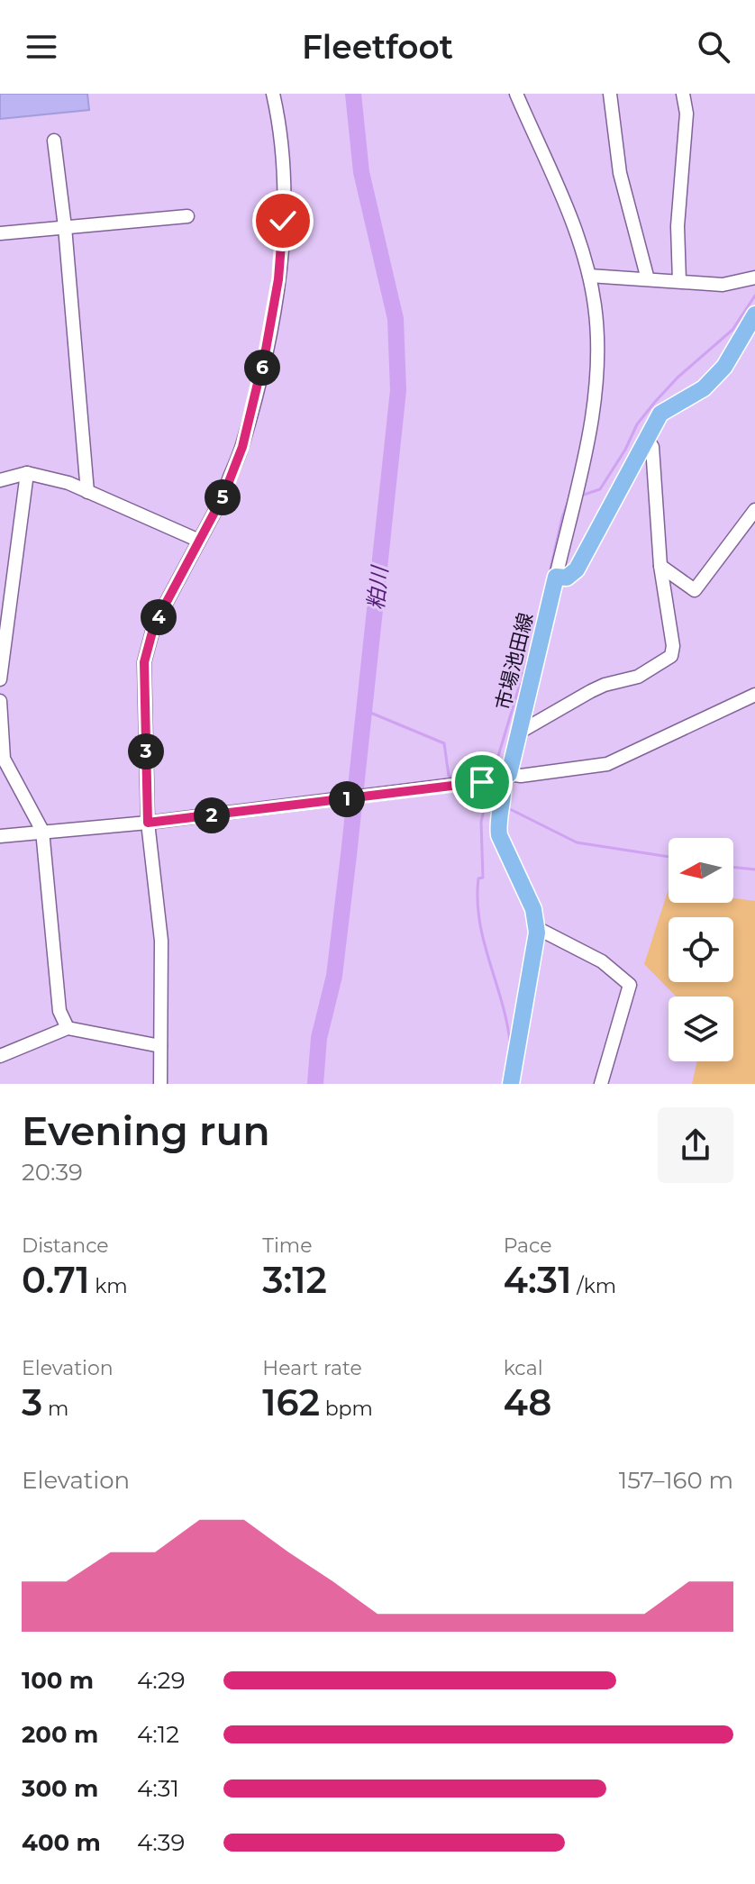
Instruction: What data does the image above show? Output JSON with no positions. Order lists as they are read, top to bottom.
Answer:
{
  "streets": {
    "main road": ["市場池田線"]
  },
  "water": ["粕川"],
  "north": "left",
  "page": {
    "header": "Fleetfoot",
    "pins": [
      "6",
      "5",
      "4",
      "3",
      "1",
      "2"
    ],
    "heading": ["Evening run", "20:39"],
    "stats": [
      ["Distance", "0.71 km"],
      ["Time", "3:12"],
      ["Pace", "4:31 /km"],
      ["Elevation", "3 m"],
      ["Heart rate", "162 bpm"],
      ["kcal", "48"]
    ],
    "chart": ["Elevation", "157–160 m"],
    "list": [
      {
        "name": "100 m",
        "note": "4:29"
      },
      {
        "name": "200 m",
        "note": "4:12"
      },
      {
        "name": "300 m",
        "note": "4:31"
      },
      {
        "name": "400 m",
        "note": "4:39"
      }
    ]
  }
}
